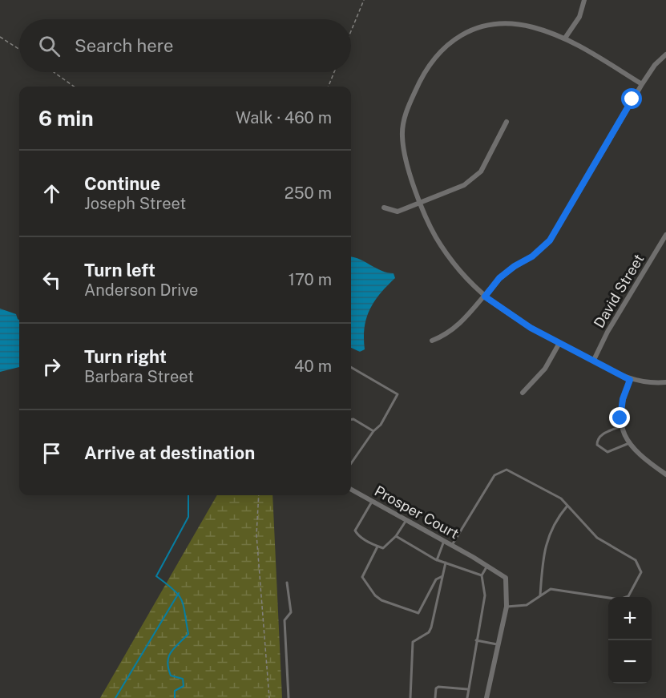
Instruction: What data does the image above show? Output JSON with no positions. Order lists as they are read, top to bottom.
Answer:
{
  "streets": {
    "street": ["David Street", "Prosper Court"]
  },
  "page": {
    "search": "Search here",
    "heading": ["6 min", "Walk · 460 m"],
    "list": [
      ["Continue", "Joseph Street", "250 m"],
      ["Turn left", "Anderson Drive", "170 m"],
      ["Turn right", "Barbara Street", "40 m"],
      "Arrive at destination"
    ],
    "map_buttons": ["+", "−"]
  }
}
